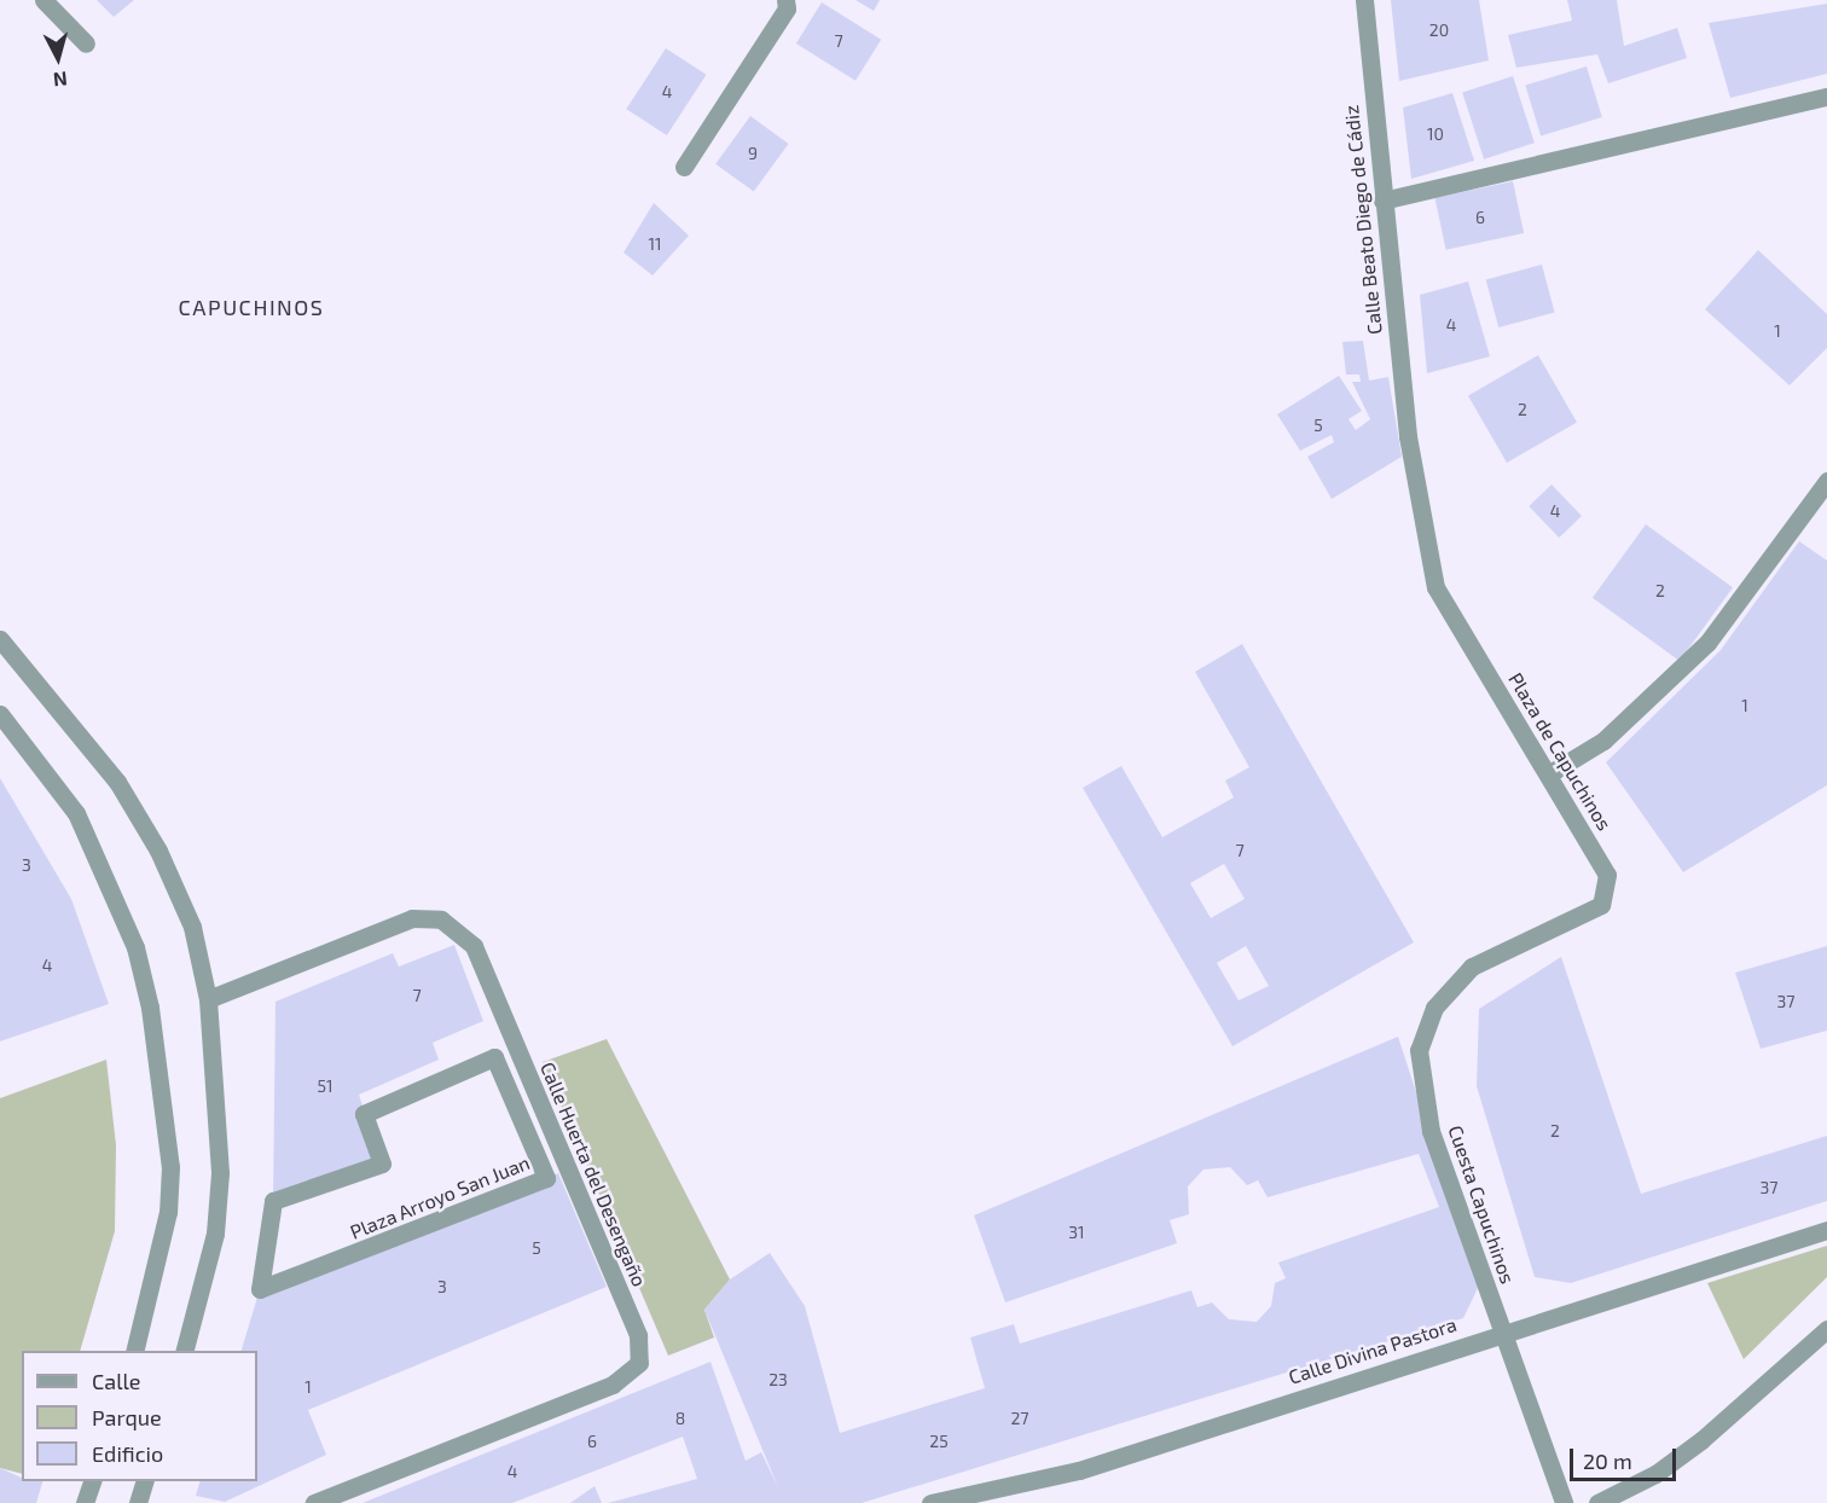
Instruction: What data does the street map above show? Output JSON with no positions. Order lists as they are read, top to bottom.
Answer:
{
  "streets": {
    "street": [
      "Calle Beato Diego de Cádiz",
      "Plaza de Capuchinos",
      "Calle Huerta del Desengaño",
      "Plaza Arroyo San Juan",
      "Cuesta Capuchinos",
      "Calle Divina Pastora"
    ]
  },
  "crossings": [
    ["Calle Beato Diego de Cádiz", "Plaza de Capuchinos"],
    ["Plaza de Capuchinos", "Cuesta Capuchinos"],
    ["Cuesta Capuchinos", "Calle Divina Pastora"]
  ],
  "districts": ["CAPUCHINOS"],
  "house_numbers": [
    "20",
    "7",
    "4",
    "10",
    "9",
    "6",
    "11",
    "4",
    "1",
    "2",
    "5",
    "4",
    "2",
    "1",
    "7",
    "3",
    "4",
    "7",
    "37",
    "51",
    "2",
    "37",
    "31",
    "5",
    "3",
    "23",
    "1",
    "8",
    "27",
    "6",
    "25",
    "4"
  ],
  "legend": ["Calle", "Parque", "Edificio"],
  "scale_bar": "20 m",
  "north": "bottom"
}
